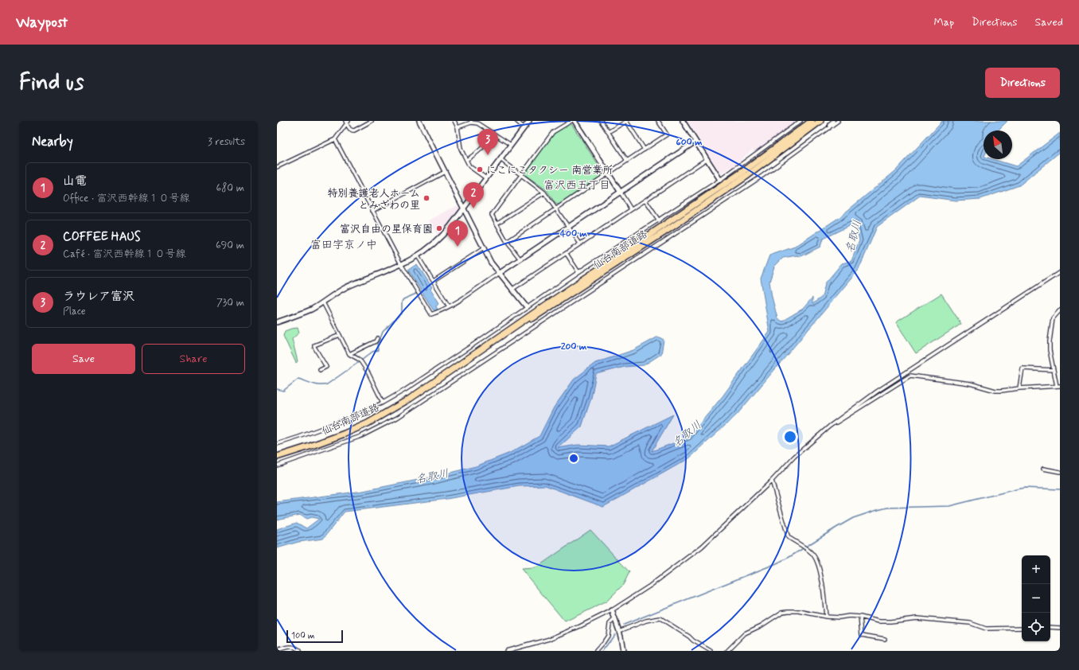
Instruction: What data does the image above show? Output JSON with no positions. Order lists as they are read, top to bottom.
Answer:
{
  "streets": {
    "highway": ["仙台南部道路"]
  },
  "districts": ["富沢西五丁目", "富田字京ノ中"],
  "water": ["名取川"],
  "places": ["にこにこタクシー 南営業所", "特別養護老人ホーム とみざわの里", "富沢自由の星保育園"],
  "scale_bar": "100 m",
  "north": "top left",
  "page": {
    "header": "Waypost",
    "nav": ["Map", "Directions", "Saved"],
    "buttons": [
      "Directions",
      ["Save", "Share"]
    ],
    "title": "Find us",
    "heading": ["Nearby", "3 results"],
    "pins": ["3", "2", "1"],
    "list": [
      {
        "mark": "1",
        "name": "山電",
        "note": "Office · 富沢西幹線１０号線",
        "value": "680 m"
      },
      {
        "mark": "2",
        "name": "COFFEE HAUS",
        "note": "Café · 富沢西幹線１０号線",
        "value": "690 m"
      },
      {
        "mark": "3",
        "name": "ラウレア富沢",
        "note": "Place",
        "value": "730 m"
      }
    ],
    "map_buttons": ["+", "−"],
    "scale": "100 m"
  },
  "rings": ["600 m", "400 m", "200 m"]
}
